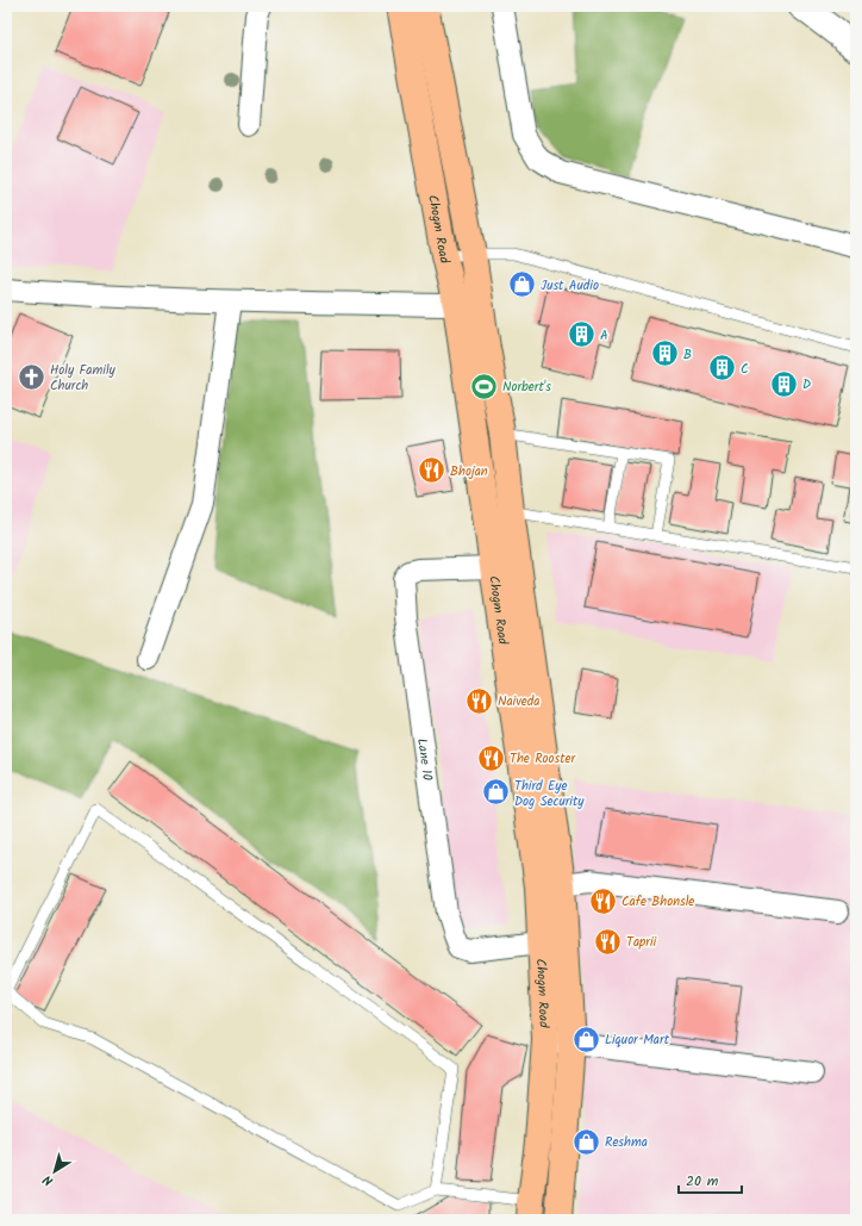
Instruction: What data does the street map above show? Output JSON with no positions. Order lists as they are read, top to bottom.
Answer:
{
  "streets": {
    "main road": ["Chogm Road"],
    "street": ["Lane 10"]
  },
  "crossings": [
    ["Chogm Road", "Lane 10"]
  ],
  "places": {
    "shop": [
      "Just Audio",
      "Third Eye Dog Security",
      "Liquor Mart",
      "Reshma"
    ],
    "building": [
      "A",
      "B",
      "C",
      "D"
    ],
    "church": ["Holy Family Church"],
    "sports": ["Norbert's"],
    "restaurant": [
      "Bhojan",
      "Naiveda",
      "The Rooster",
      "Cafe Bhonsle",
      "Taprii"
    ]
  },
  "scale_bar": "20 m",
  "north": "bottom left"
}
